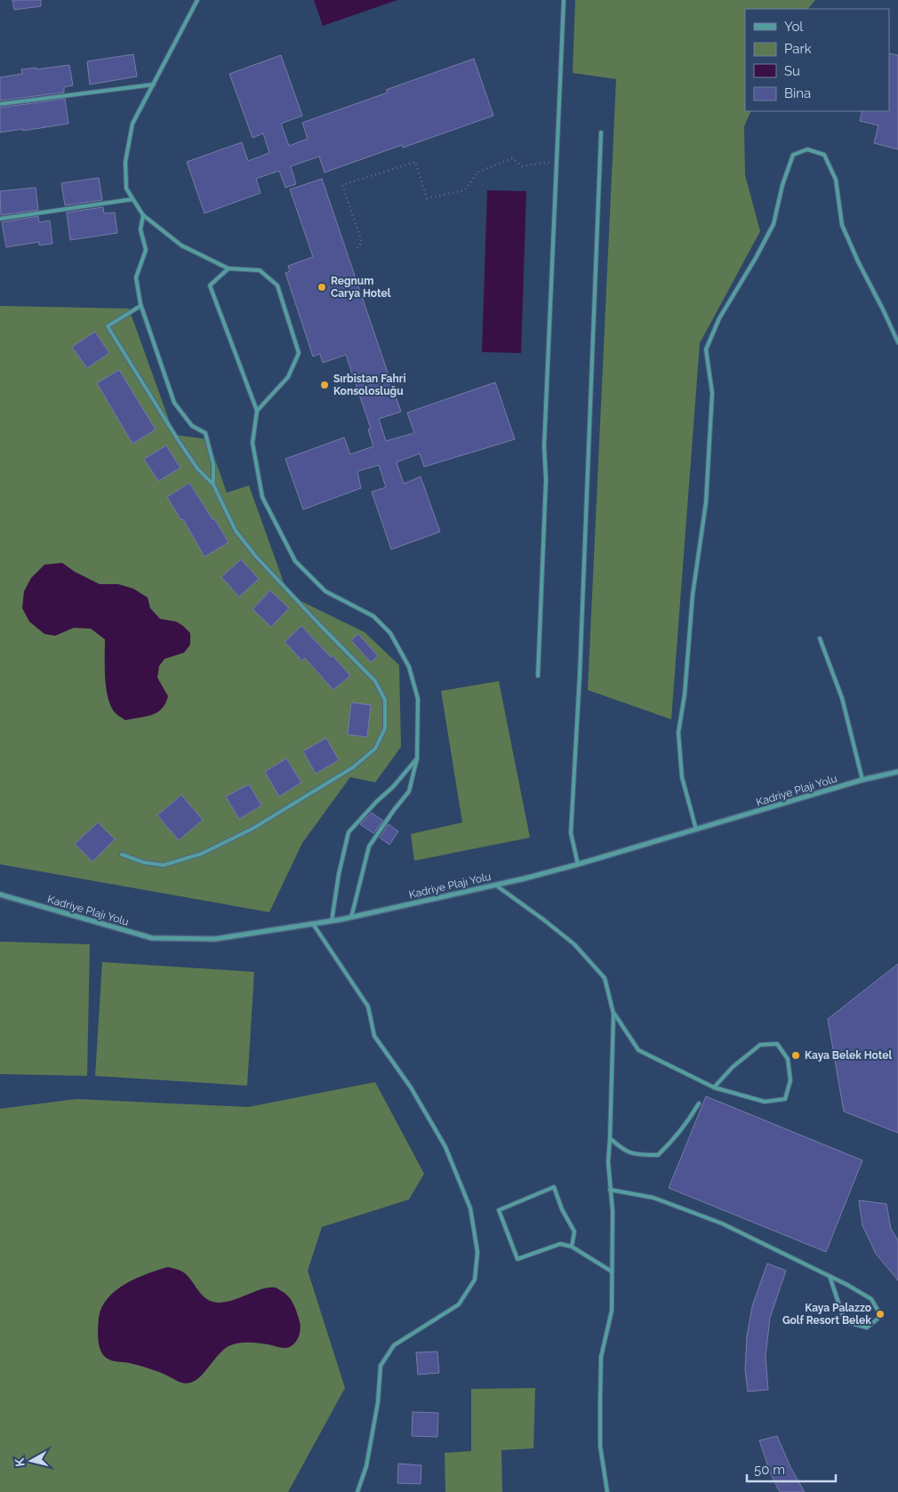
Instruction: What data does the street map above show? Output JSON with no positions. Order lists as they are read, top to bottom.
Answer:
{
  "streets": {
    "street": ["Kadriye Plajı Yolu"]
  },
  "places": [
    "Regnum Carya Hotel",
    "Sırbistan Fahri Konsolosluğu",
    "Kaya Belek Hotel",
    "Kaya Palazzo Golf Resort Belek"
  ],
  "legend": [
    "Yol",
    "Park",
    "Su",
    "Bina"
  ],
  "scale_bar": "50 m",
  "north": "left"
}
